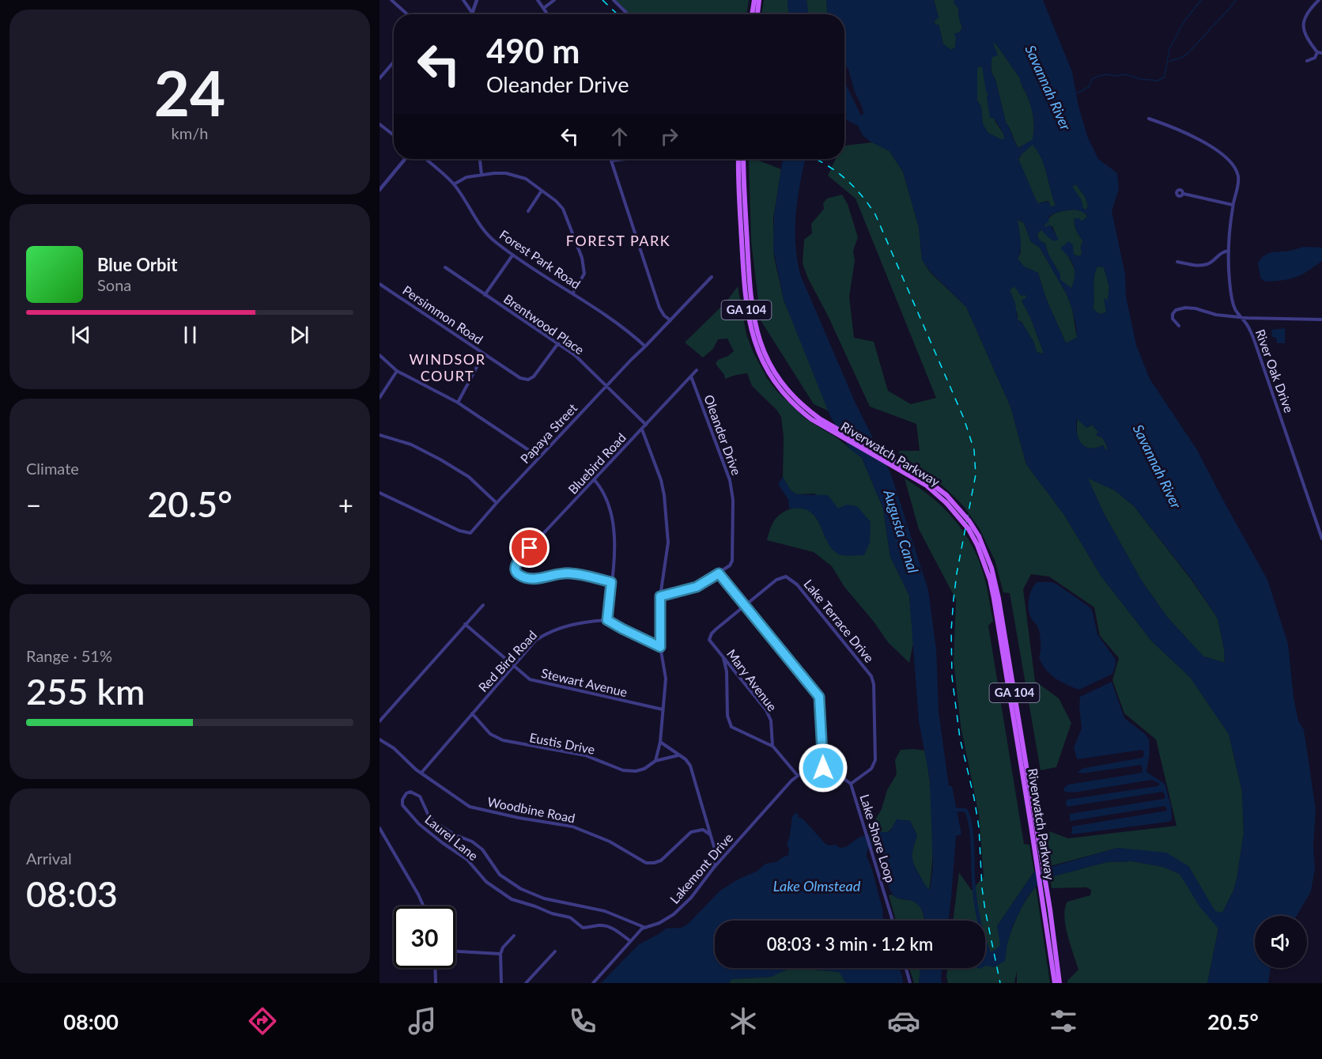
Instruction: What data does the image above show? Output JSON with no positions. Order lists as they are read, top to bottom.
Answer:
{
  "streets": {
    "main road": ["GA 104", "Riverwatch Parkway"],
    "street": [
      "Forest Park Road",
      "Persimmon Road",
      "Brentwood Place",
      "River Oak Drive",
      "Papaya Street",
      "Oleander Drive",
      "Bluebird Road",
      "Lake Terrace Drive",
      "Red Bird Road",
      "Mary Avenue",
      "Stewart Avenue",
      "Eustis Drive",
      "Woodbine Road",
      "Laurel Lane",
      "Lake Shore Loop",
      "Lakemont Drive"
    ]
  },
  "crossings": [
    ["Forest Park Road", "Papaya Street"],
    ["Persimmon Road", "Brentwood Place"],
    ["Brentwood Place", "Papaya Street"],
    ["Brentwood Place", "Bluebird Road"],
    ["Oleander Drive", "Bluebird Road"],
    ["Lake Terrace Drive", "Mary Avenue"],
    ["Lake Terrace Drive", "Lake Shore Loop"],
    ["Red Bird Road", "Stewart Avenue"],
    ["Red Bird Road", "Eustis Drive"],
    ["Red Bird Road", "Woodbine Road"],
    ["Laurel Lane", "Lakemont Drive"]
  ],
  "districts": ["FOREST PARK", "WINDSOR COURT"],
  "water": ["Savannah River", "Augusta Canal", "Lake Olmstead"],
  "page": {
    "tile": [
      ["24", "km/h"],
      "Climate",
      ["Range · 51%", "255 km"],
      ["Arrival", "08:03"]
    ],
    "turn": ["490 m", "Oleander Drive"],
    "song": ["Blue Orbit", "Sona"],
    "heat": ["−", "20.5°", "+"],
    "limit": "30",
    "trip": "08:03 · 3 min · 1.2 km",
    "tabs": ["08:00", "20.5°"]
  }
}
